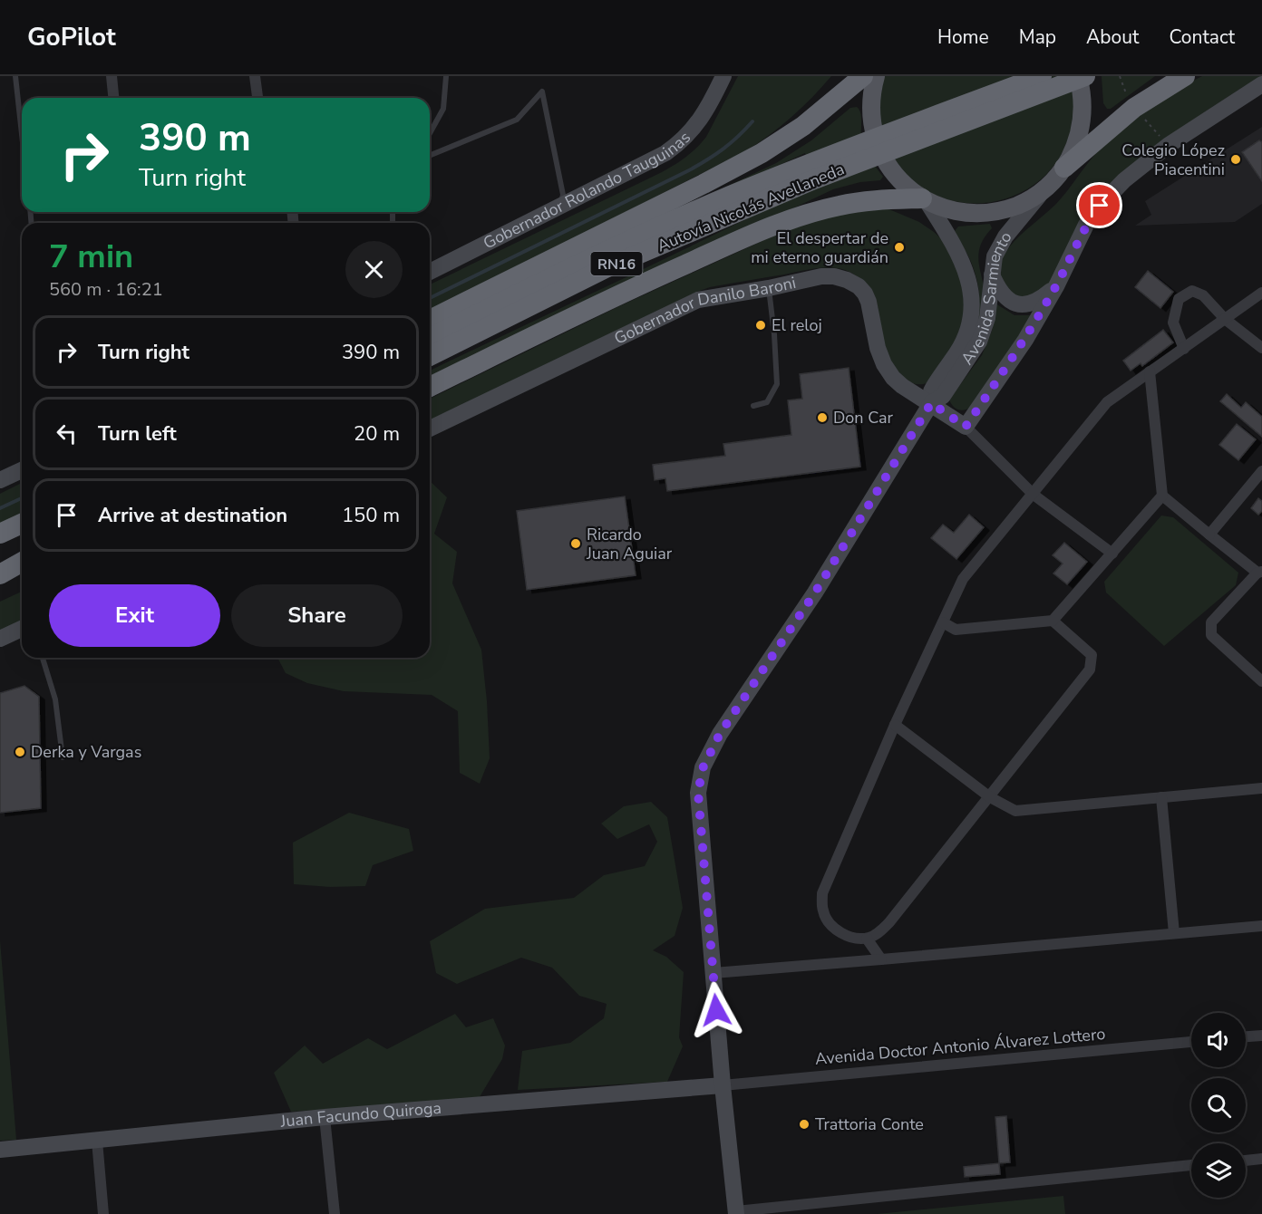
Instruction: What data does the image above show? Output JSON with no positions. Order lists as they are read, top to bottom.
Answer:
{
  "streets": {
    "highway": ["Autovía Nicolás Avellaneda", "RN16"],
    "street": [
      "Gobernador Rolando Tauguinas",
      "Avenida Sarmiento",
      "Gobernador Danilo Baroni",
      "Avenida Doctor Antonio Álvarez Lottero",
      "Juan Facundo Quiroga"
    ]
  },
  "crossings": [
    ["Avenida Sarmiento", "Gobernador Danilo Baroni"],
    ["Avenida Sarmiento", "Avenida Doctor Antonio Álvarez Lottero"],
    ["Avenida Sarmiento", "Juan Facundo Quiroga"],
    ["Avenida Doctor Antonio Álvarez Lottero", "Juan Facundo Quiroga"]
  ],
  "places": [
    "Colegio López Piacentini",
    "El despertar de mi eterno guardián",
    "El reloj",
    "Don Car",
    "Ricardo Juan Aguiar",
    "Derka y Vargas",
    "Trattoria Conte"
  ],
  "page": {
    "header": "GoPilot",
    "nav": [
      "Home",
      "Map",
      "About",
      "Contact"
    ],
    "turn": ["390 m", "Turn right"],
    "heading": ["7 min", "560 m · 16:21"],
    "list": [
      {
        "name": "Turn right",
        "value": "390 m"
      },
      {
        "name": "Turn left",
        "value": "20 m"
      },
      {
        "name": "Arrive at destination",
        "value": "150 m"
      }
    ],
    "buttons": ["Exit", "Share"]
  }
}
